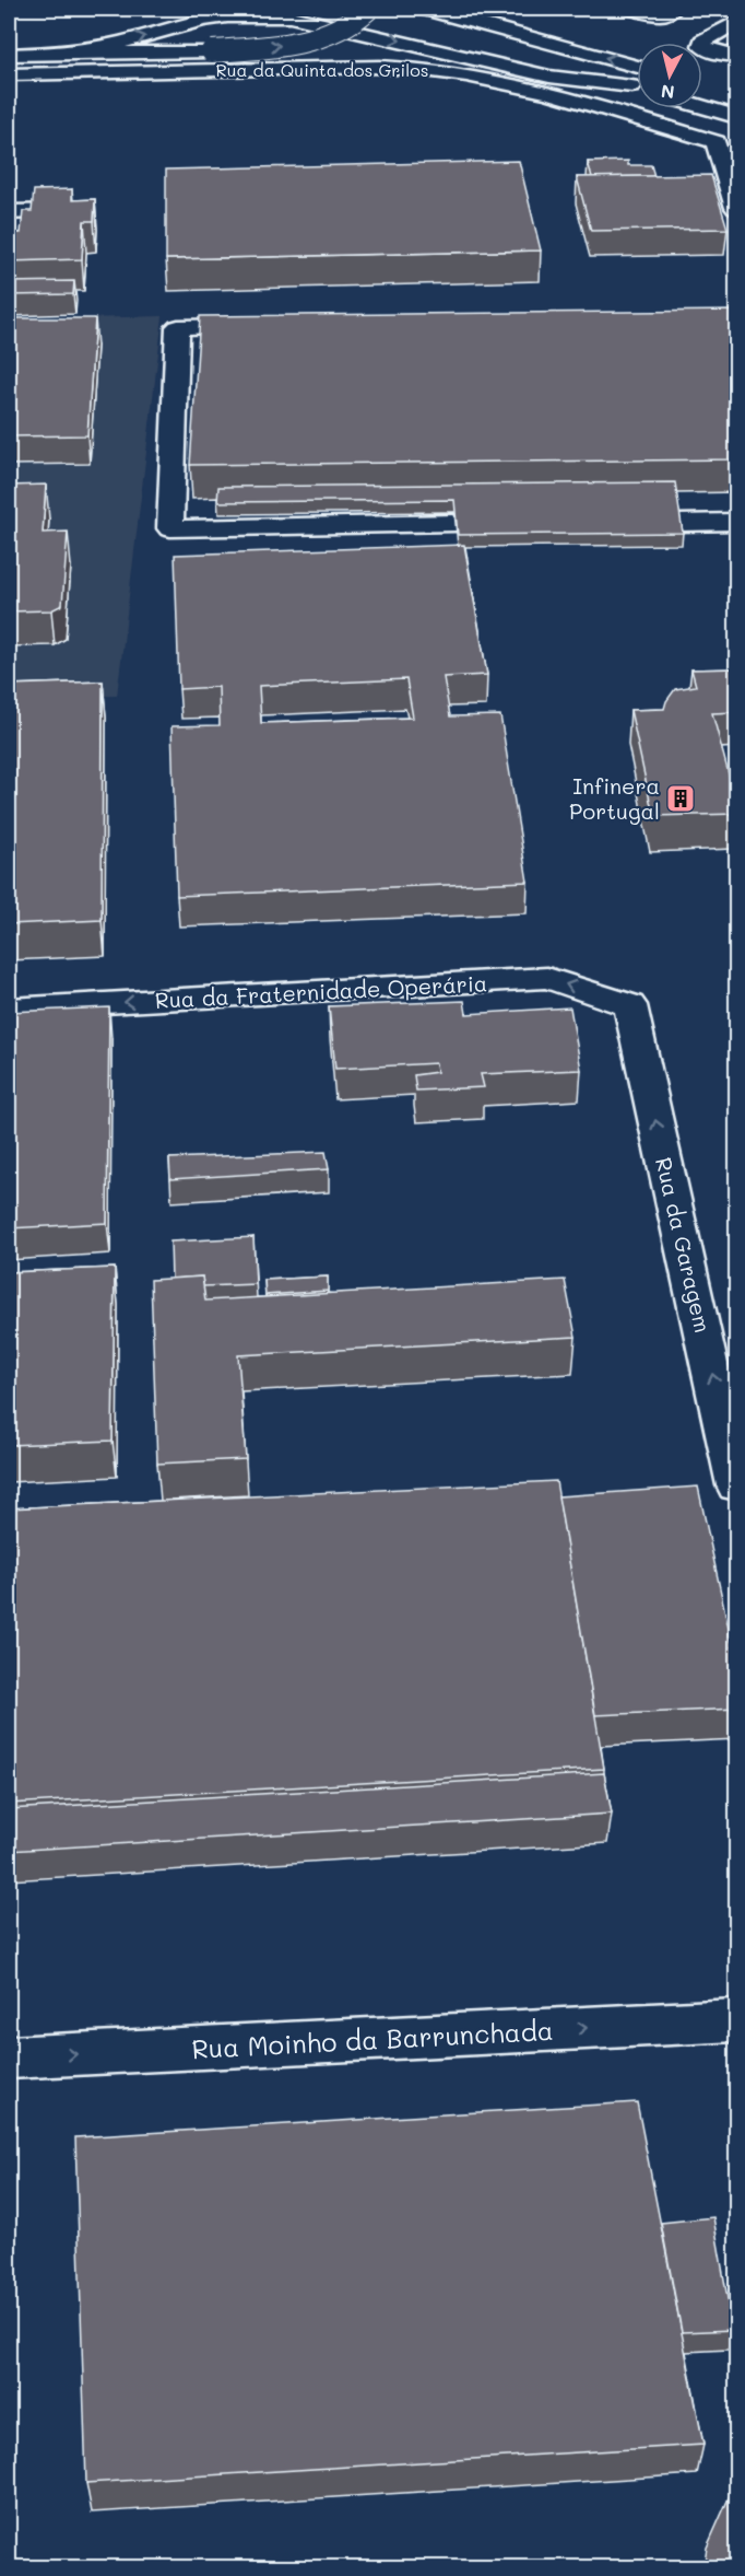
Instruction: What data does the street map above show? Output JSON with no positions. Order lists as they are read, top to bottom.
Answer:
{
  "streets": {
    "main road": [
      "Rua da Quinta dos Grilos",
      "Rua da Fraternidade Operária",
      "Rua da Garagem",
      "Rua Moinho da Barrunchada"
    ]
  },
  "crossings": [
    ["Rua da Fraternidade Operária", "Rua da Garagem"]
  ],
  "one_way": ["Rua da Fraternidade Operária", "Rua da Garagem", "Rua Moinho da Barrunchada"],
  "places": {
    "building": ["Infinera Portugal"]
  },
  "north": "bottom"
}
